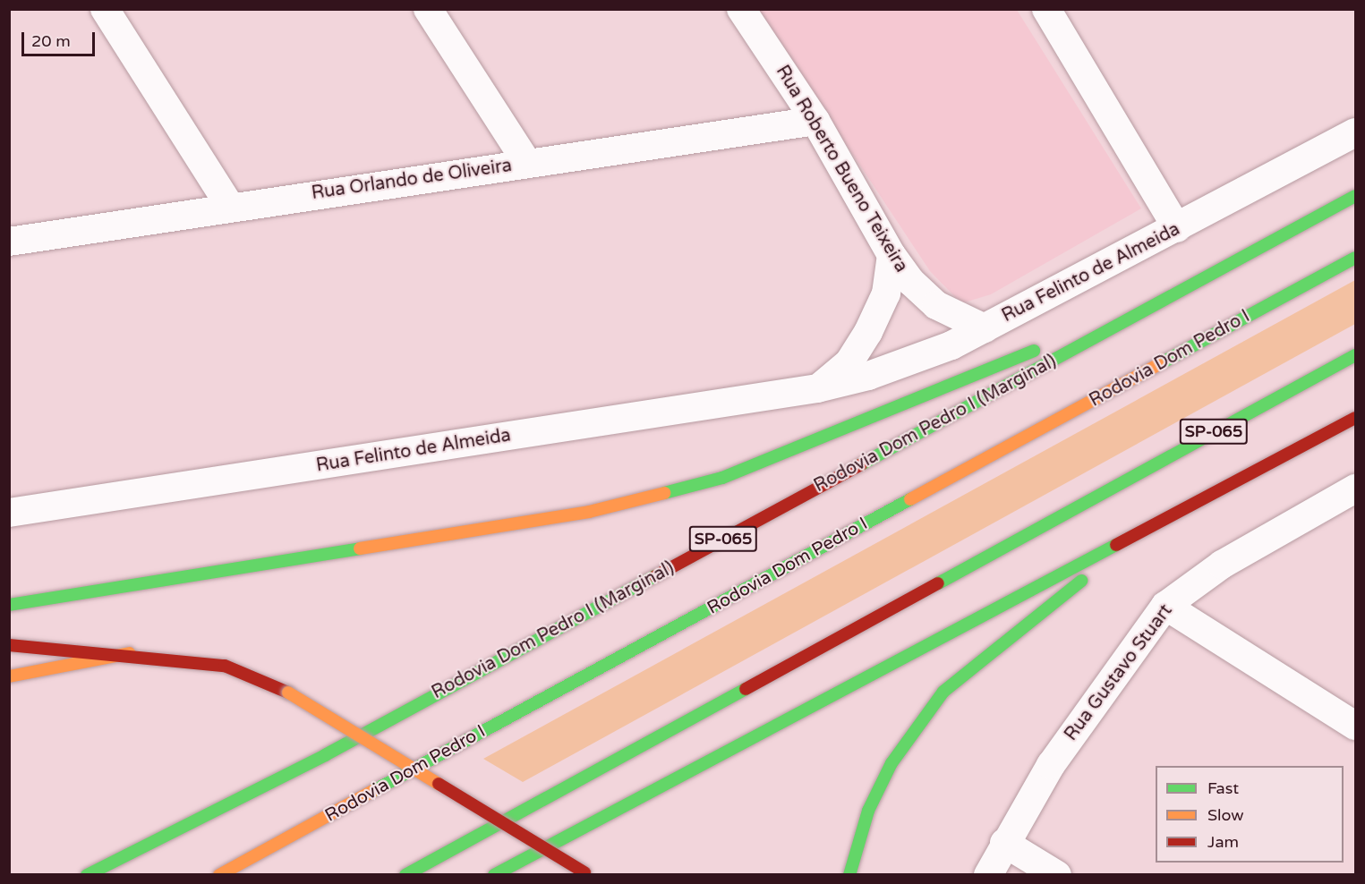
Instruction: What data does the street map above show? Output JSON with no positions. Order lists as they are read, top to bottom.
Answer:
{
  "streets": {
    "main road": ["Rodovia Dom Pedro I", "Rodovia Dom Pedro I (Marginal)", "SP-065"],
    "street": [
      "Rua Roberto Bueno Teixeira",
      "Rua Orlando de Oliveira",
      "Rua Felinto de Almeida",
      "Rua Gustavo Stuart"
    ]
  },
  "crossings": [
    ["Rua Roberto Bueno Teixeira", "Rua Orlando de Oliveira"],
    ["Rua Roberto Bueno Teixeira", "Rua Felinto de Almeida"]
  ],
  "legend": ["Fast", "Slow", "Jam"],
  "scale_bar": "20 m"
}
